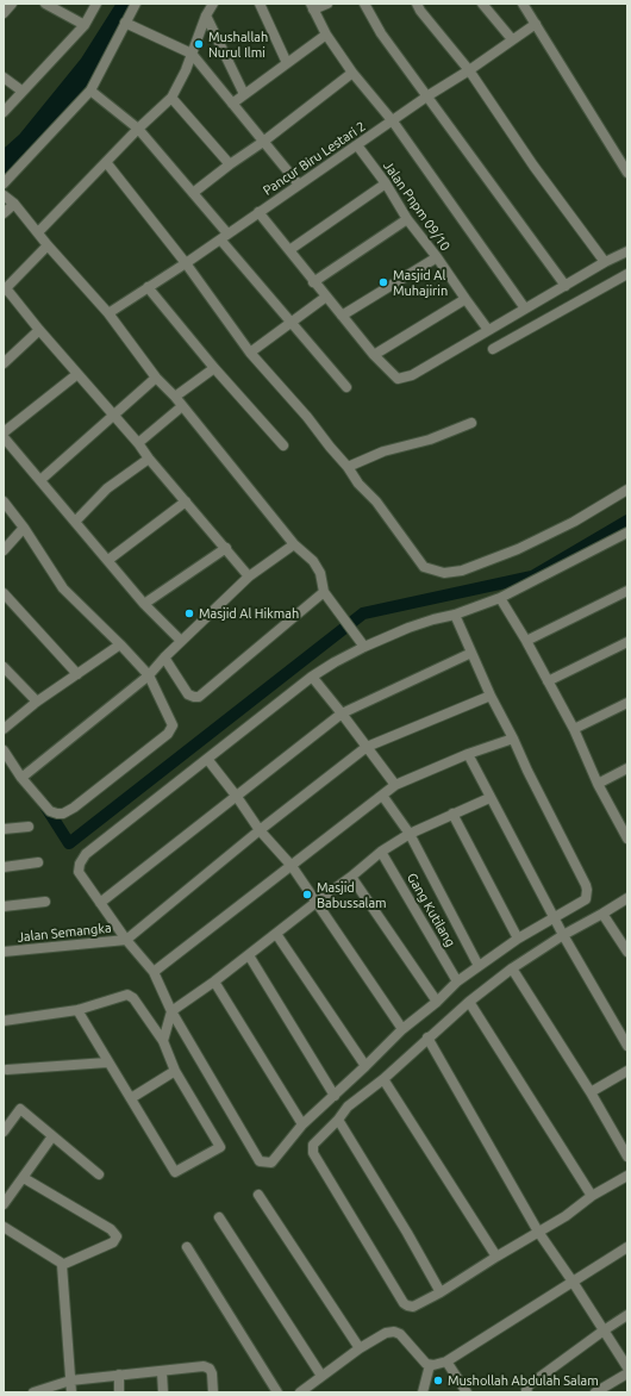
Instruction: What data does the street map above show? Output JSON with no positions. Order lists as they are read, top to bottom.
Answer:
{
  "streets": {
    "street": [
      "Pancur Biru Lestari 2",
      "Jalan Pnpm 09/10",
      "Gang Kutilang",
      "Jalan Semangka"
    ]
  },
  "crossings": [
    ["Pancur Biru Lestari 2", "Jalan Pnpm 09/10"]
  ],
  "places": [
    "Mushallah Nurul Ilmi",
    "Masjid Al Muhajirin",
    "Masjid Al Hikmah",
    "Masjid Babussalam",
    "Mushollah Abdulah Salam"
  ]
}
